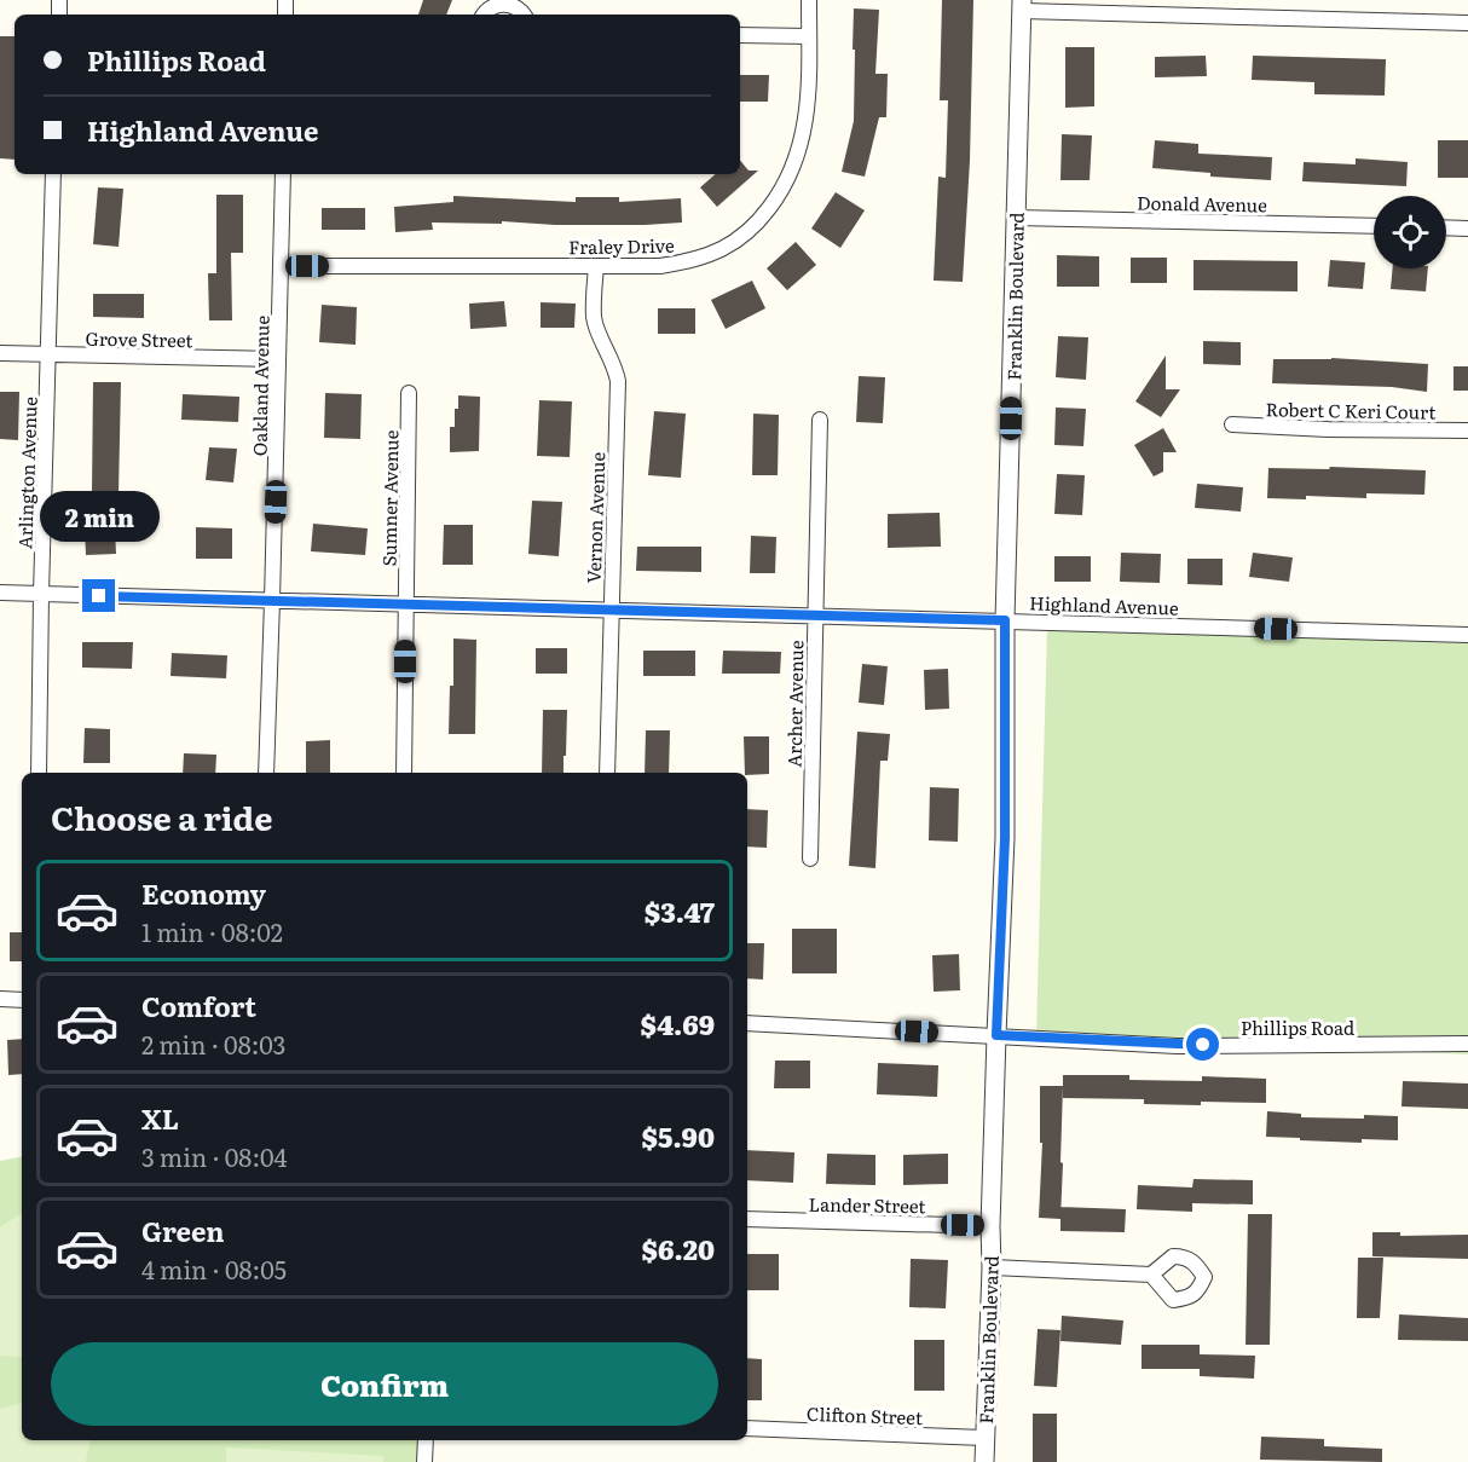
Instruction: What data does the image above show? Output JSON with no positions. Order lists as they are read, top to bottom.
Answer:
{
  "streets": {
    "street": [
      "Donald Avenue",
      "Fraley Drive",
      "Franklin Boulevard",
      "Grove Street",
      "Oakland Avenue",
      "Robert C Keri Court",
      "Arlington Avenue",
      "Sumner Avenue",
      "Vernon Avenue",
      "Highland Avenue",
      "Archer Avenue",
      "Phillips Road",
      "Lander Street",
      "Clifton Street"
    ]
  },
  "crossings": [
    ["Donald Avenue", "Franklin Boulevard"],
    ["Fraley Drive", "Oakland Avenue"],
    ["Fraley Drive", "Vernon Avenue"],
    ["Franklin Boulevard", "Highland Avenue"],
    ["Franklin Boulevard", "Phillips Road"],
    ["Franklin Boulevard", "Lander Street"],
    ["Franklin Boulevard", "Clifton Street"],
    ["Grove Street", "Oakland Avenue"],
    ["Grove Street", "Arlington Avenue"],
    ["Oakland Avenue", "Highland Avenue"],
    ["Arlington Avenue", "Highland Avenue"],
    ["Sumner Avenue", "Highland Avenue"],
    ["Vernon Avenue", "Highland Avenue"],
    ["Highland Avenue", "Archer Avenue"]
  ],
  "page": {
    "banner": ["Phillips Road", "Highland Avenue"],
    "bubble": "2 min",
    "heading": "Choose a ride",
    "list": [
      {
        "name": "Economy",
        "note": "1 min · 08:02",
        "value": "$3.47"
      },
      {
        "name": "Comfort",
        "note": "2 min · 08:03",
        "value": "$4.69"
      },
      {
        "name": "XL",
        "note": "3 min · 08:04",
        "value": "$5.90"
      },
      {
        "name": "Green",
        "note": "4 min · 08:05",
        "value": "$6.20"
      }
    ],
    "buttons": "Confirm"
  }
}
